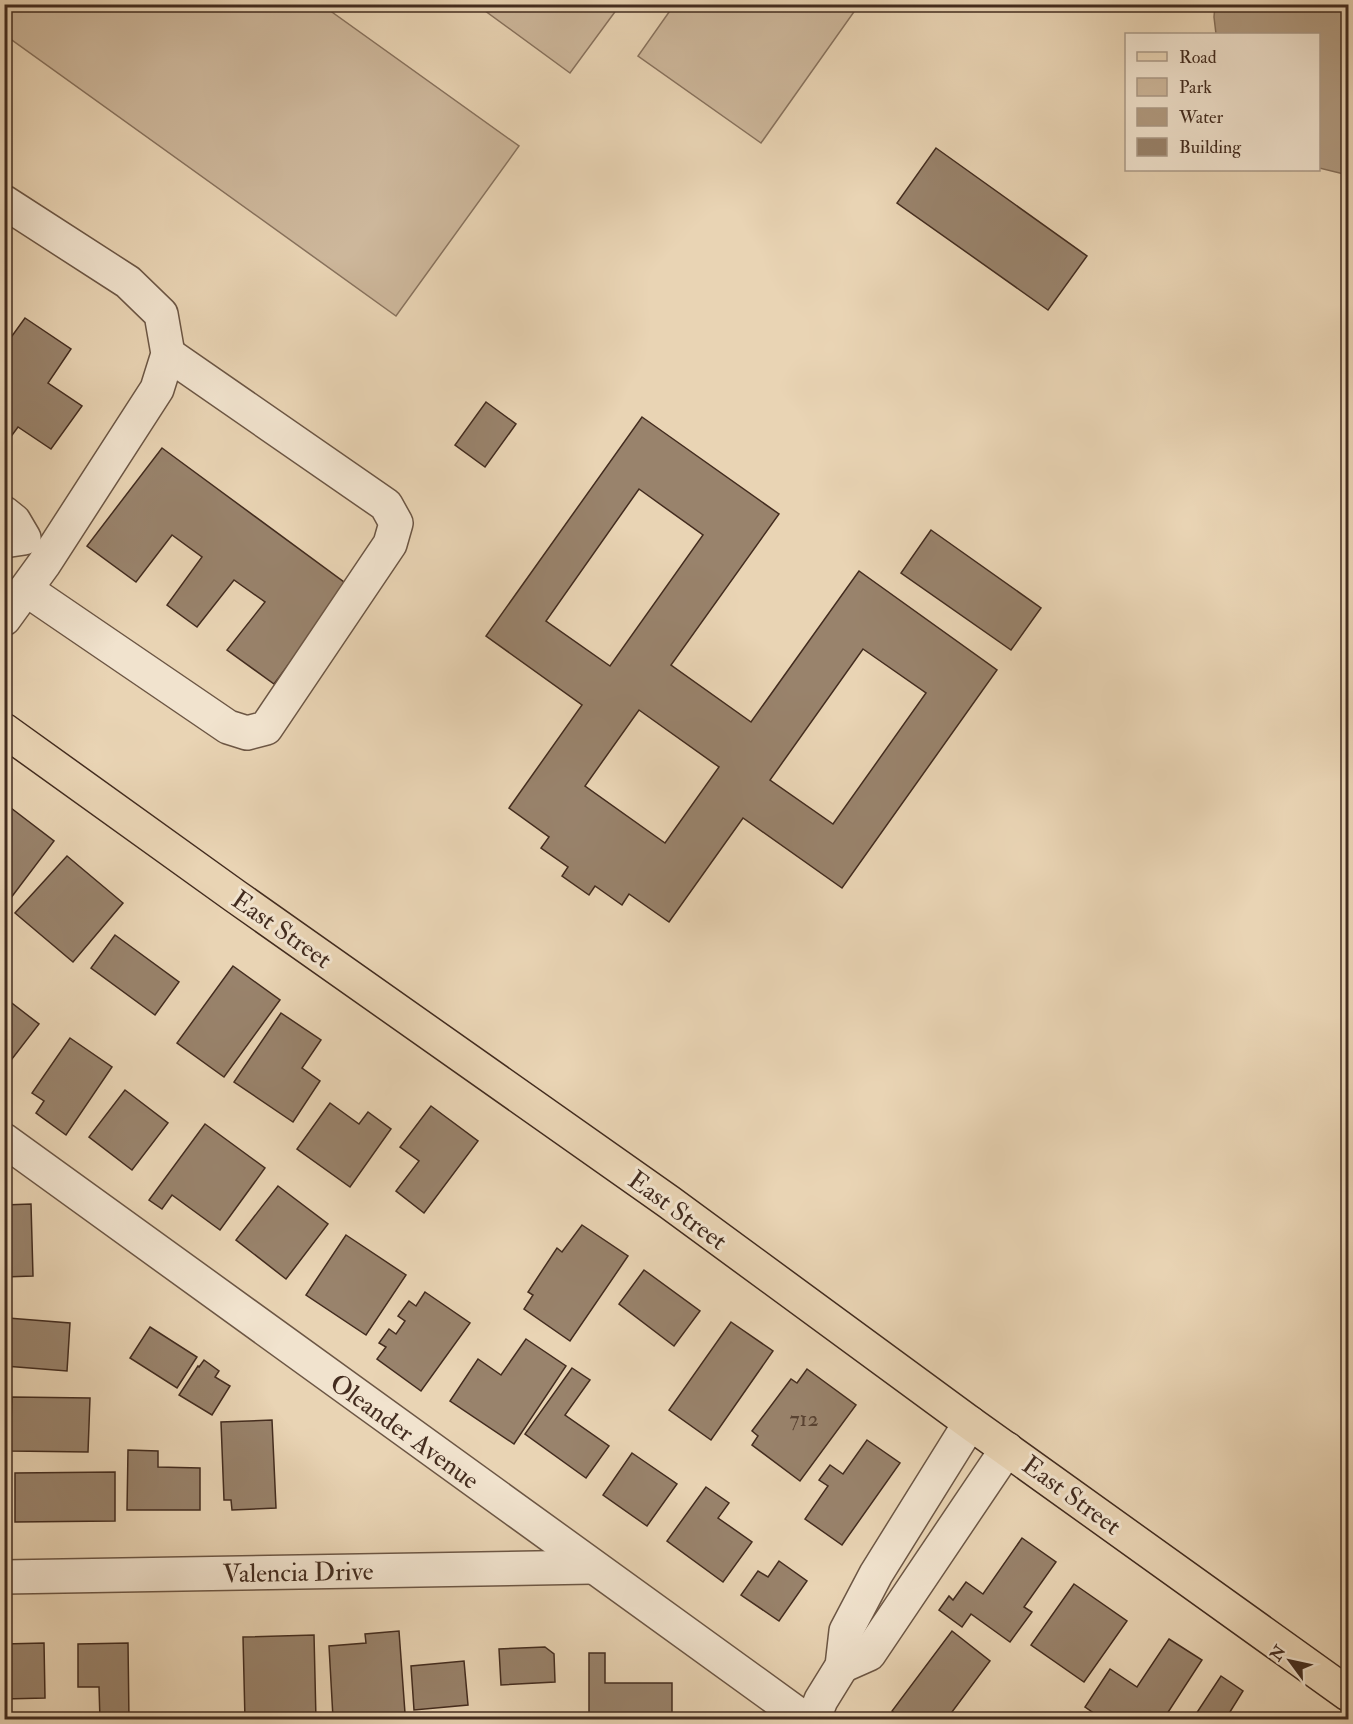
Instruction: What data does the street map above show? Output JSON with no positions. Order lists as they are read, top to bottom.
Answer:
{
  "streets": {
    "main road": ["East Street"],
    "street": ["Oleander Avenue", "Valencia Drive"]
  },
  "crossings": [
    ["Oleander Avenue", "Valencia Drive"]
  ],
  "house_numbers": ["712"],
  "legend": [
    "Road",
    "Park",
    "Water",
    "Building"
  ],
  "north": "top left"
}
